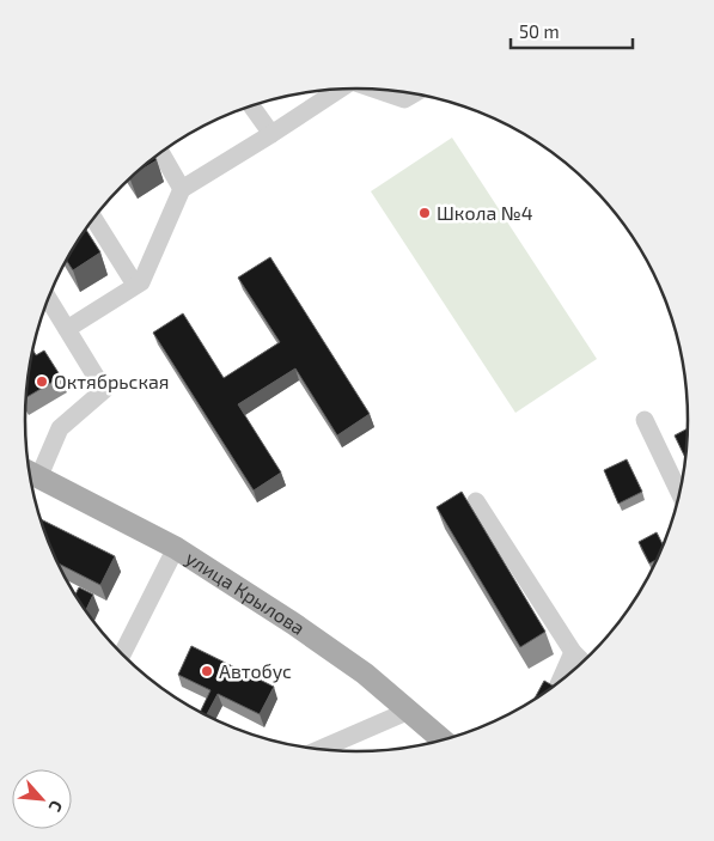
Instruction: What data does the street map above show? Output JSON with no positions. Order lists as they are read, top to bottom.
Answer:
{
  "streets": {
    "main road": ["улица Крылова"]
  },
  "places": ["Школа №4", "Октябрьская", "Автобус"],
  "scale_bar": "50 m",
  "north": "bottom right"
}
